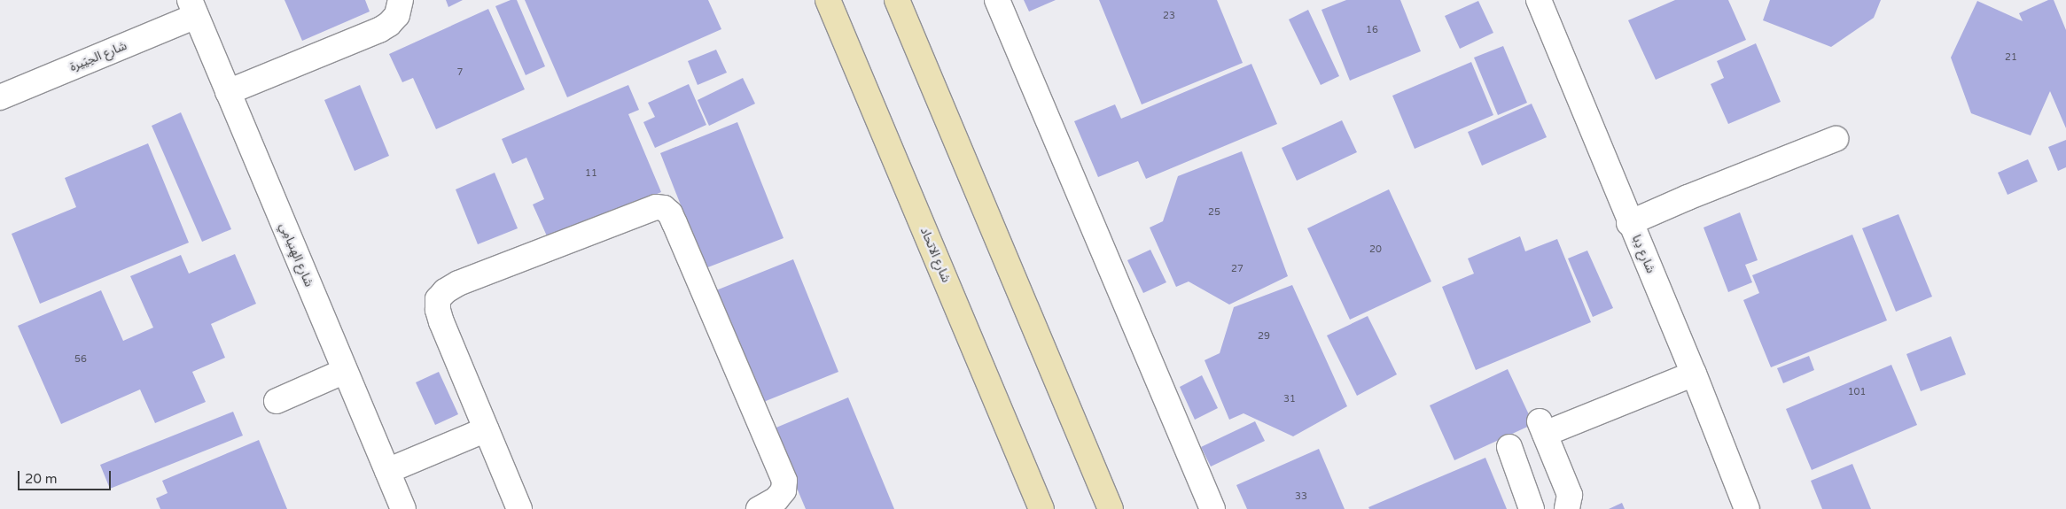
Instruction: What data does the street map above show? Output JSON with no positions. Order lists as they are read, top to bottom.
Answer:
{
  "streets": {
    "main road": ["شارع الاتحاد"],
    "street": ["شارع الحِيَيرة", "شارع دِبا", "شارع الهِنيامِي"]
  },
  "crossings": [
    ["شارع الحِيَيرة", "شارع الهِنيامِي"]
  ],
  "house_numbers": [
    "23",
    "16",
    "21",
    "7",
    "11",
    "25",
    "20",
    "27",
    "29",
    "56",
    "101",
    "31",
    "33"
  ],
  "scale_bar": "20 m"
}
